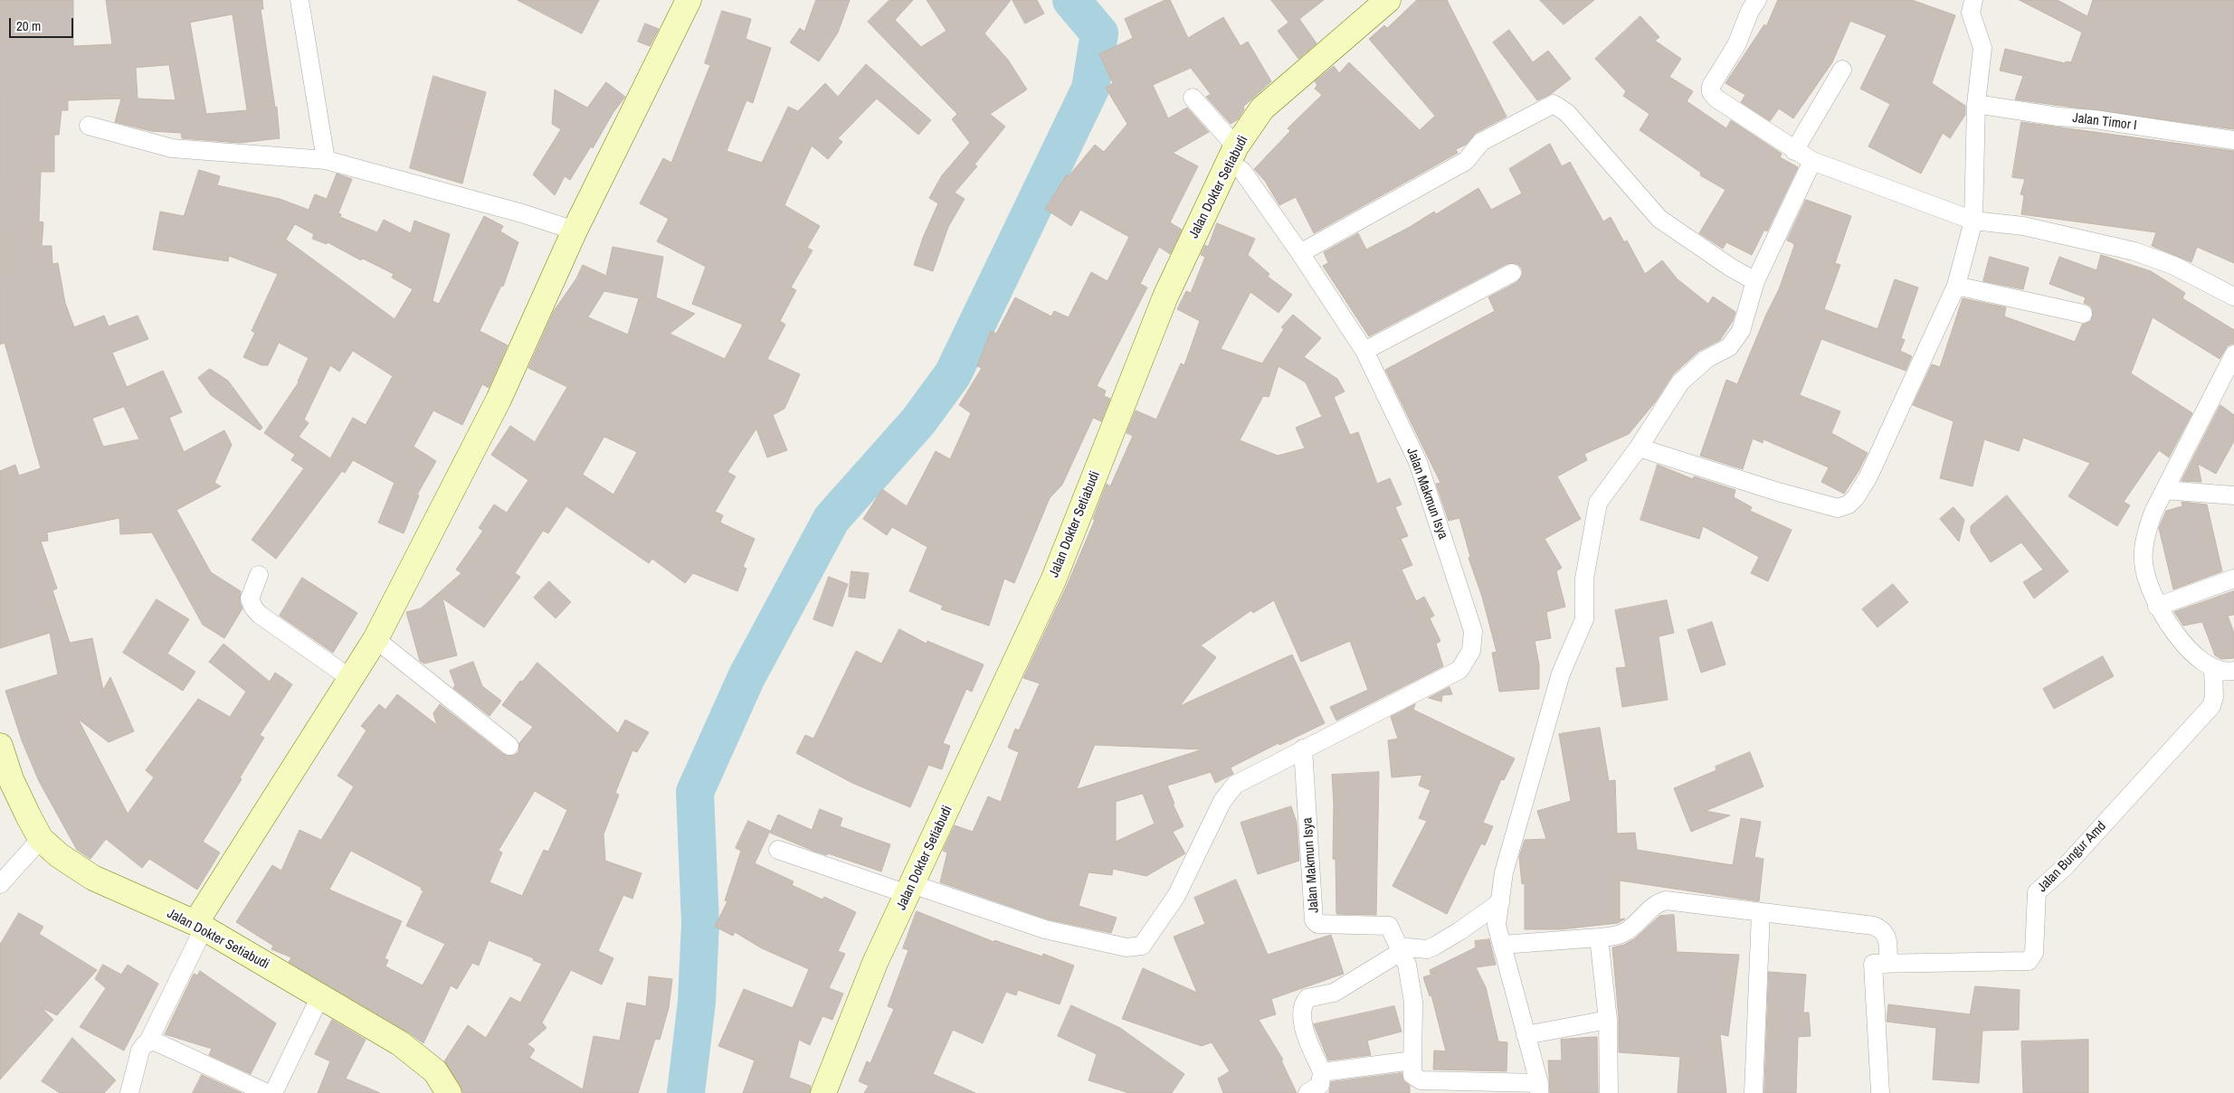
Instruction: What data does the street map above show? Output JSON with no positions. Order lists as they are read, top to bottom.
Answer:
{
  "streets": {
    "street": [
      "Jalan Timor I",
      "Jalan Dokter Setiabudi",
      "Jalan Makmun Isya",
      "Jalan Bungur Amd"
    ]
  },
  "crossings": [
    ["Jalan Dokter Setiabudi", "Jalan Makmun Isya"]
  ],
  "scale_bar": "20 m"
}
